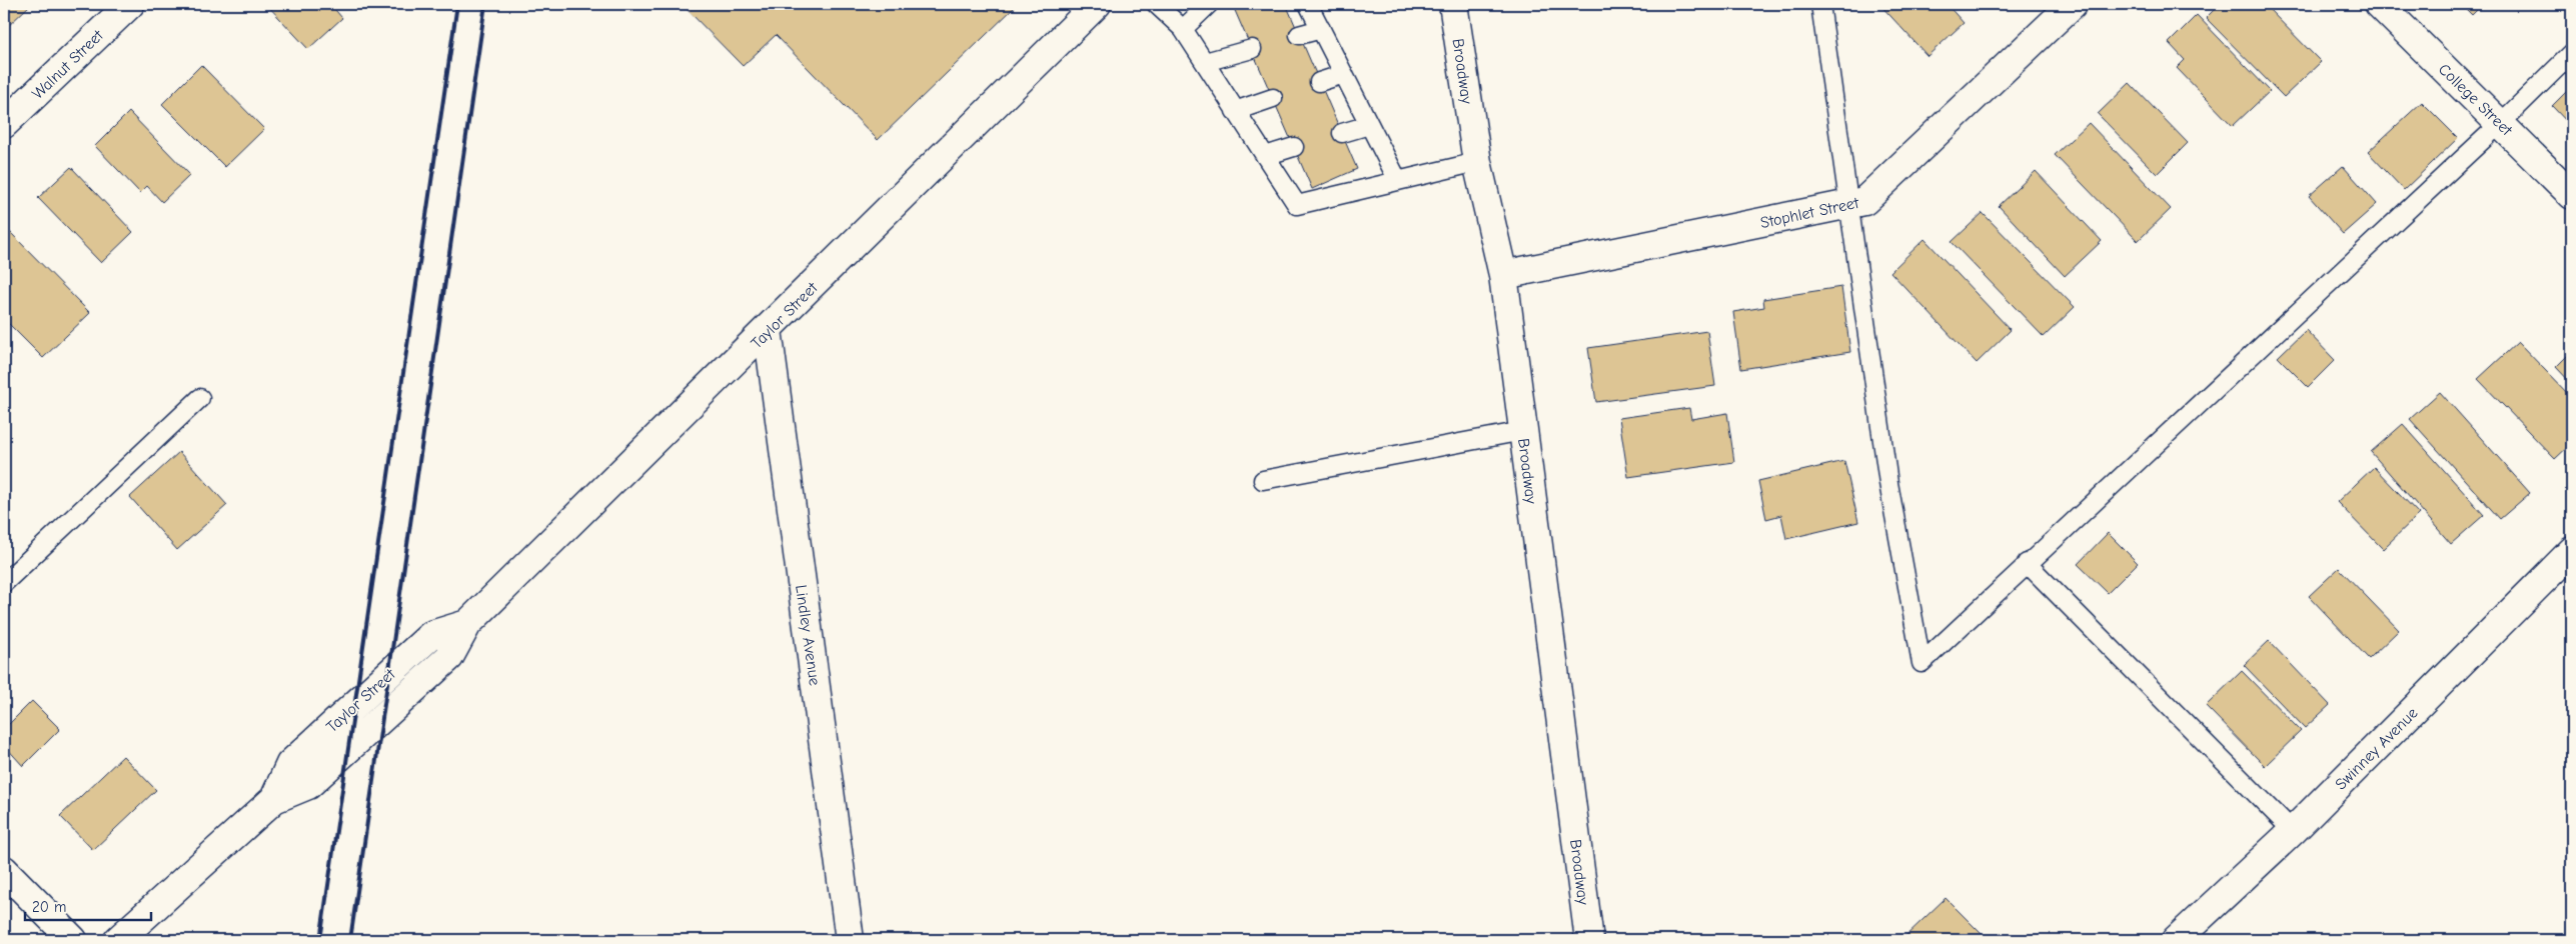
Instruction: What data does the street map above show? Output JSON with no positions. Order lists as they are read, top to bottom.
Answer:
{
  "streets": {
    "street": [
      "Walnut Street",
      "Broadway",
      "College Street",
      "Stophlet Street",
      "Taylor Street",
      "Lindley Avenue",
      "Swinney Avenue"
    ]
  },
  "crossings": [
    ["Broadway", "Stophlet Street"],
    ["Taylor Street", "Lindley Avenue"]
  ],
  "scale_bar": "20 m"
}
